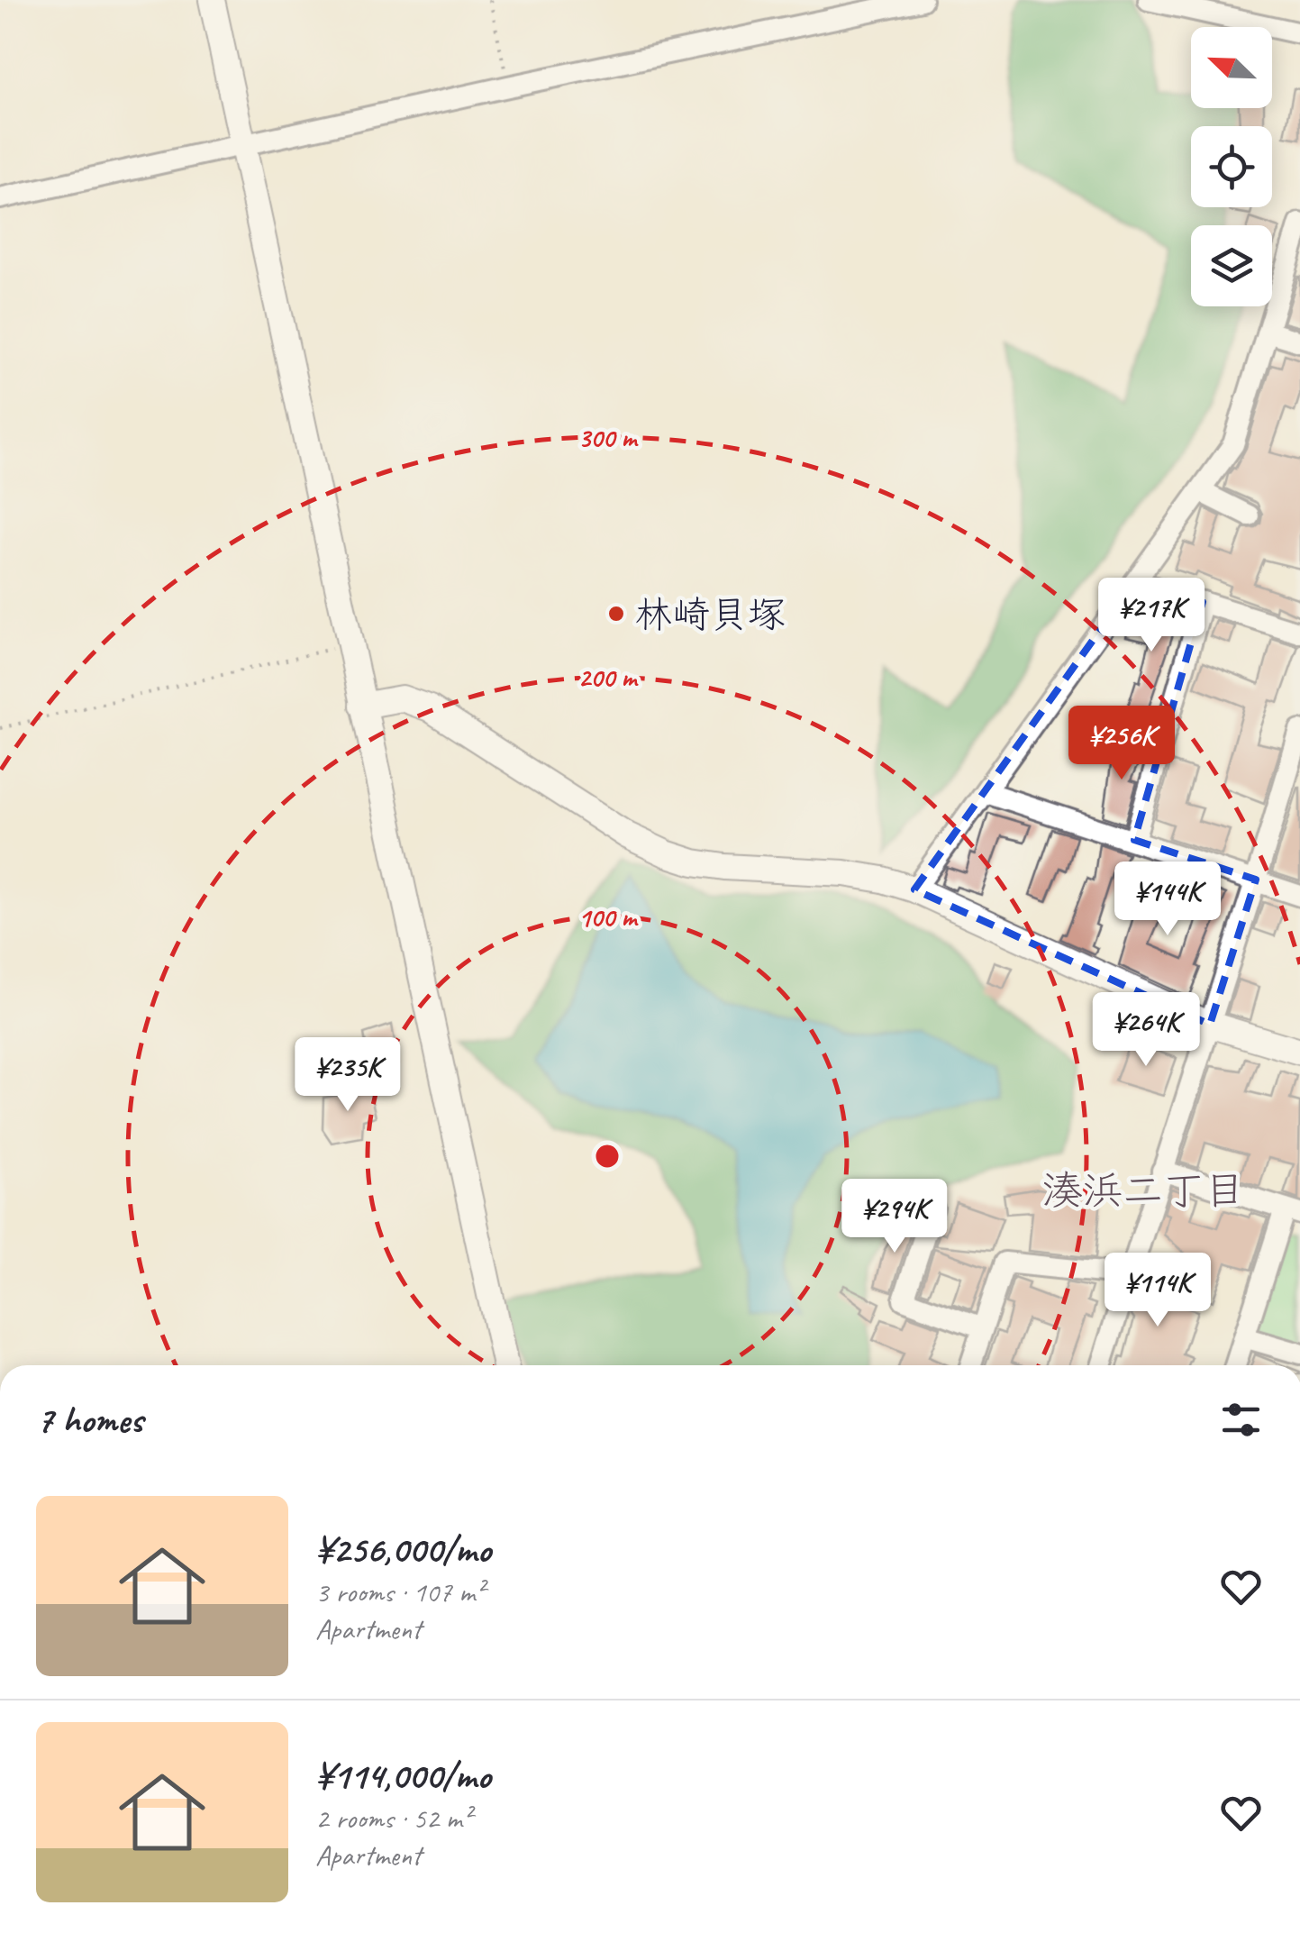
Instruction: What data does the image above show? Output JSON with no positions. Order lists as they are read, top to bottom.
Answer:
{
  "districts": ["湊浜二丁目"],
  "places": ["林崎貝塚"],
  "north": "top left",
  "page": {
    "price": [
      "¥217K",
      "¥256K",
      "¥144K",
      "¥264K",
      "¥235K",
      "¥294K",
      "¥114K"
    ],
    "heading": "7 homes",
    "list": [
      {
        "name": "¥256,000/mo",
        "note": "3 rooms · 107 m² · Apartment"
      },
      {
        "name": "¥114,000/mo",
        "note": "2 rooms · 52 m² · Apartment"
      }
    ]
  },
  "rings": ["300 m", "200 m", "100 m"]
}
